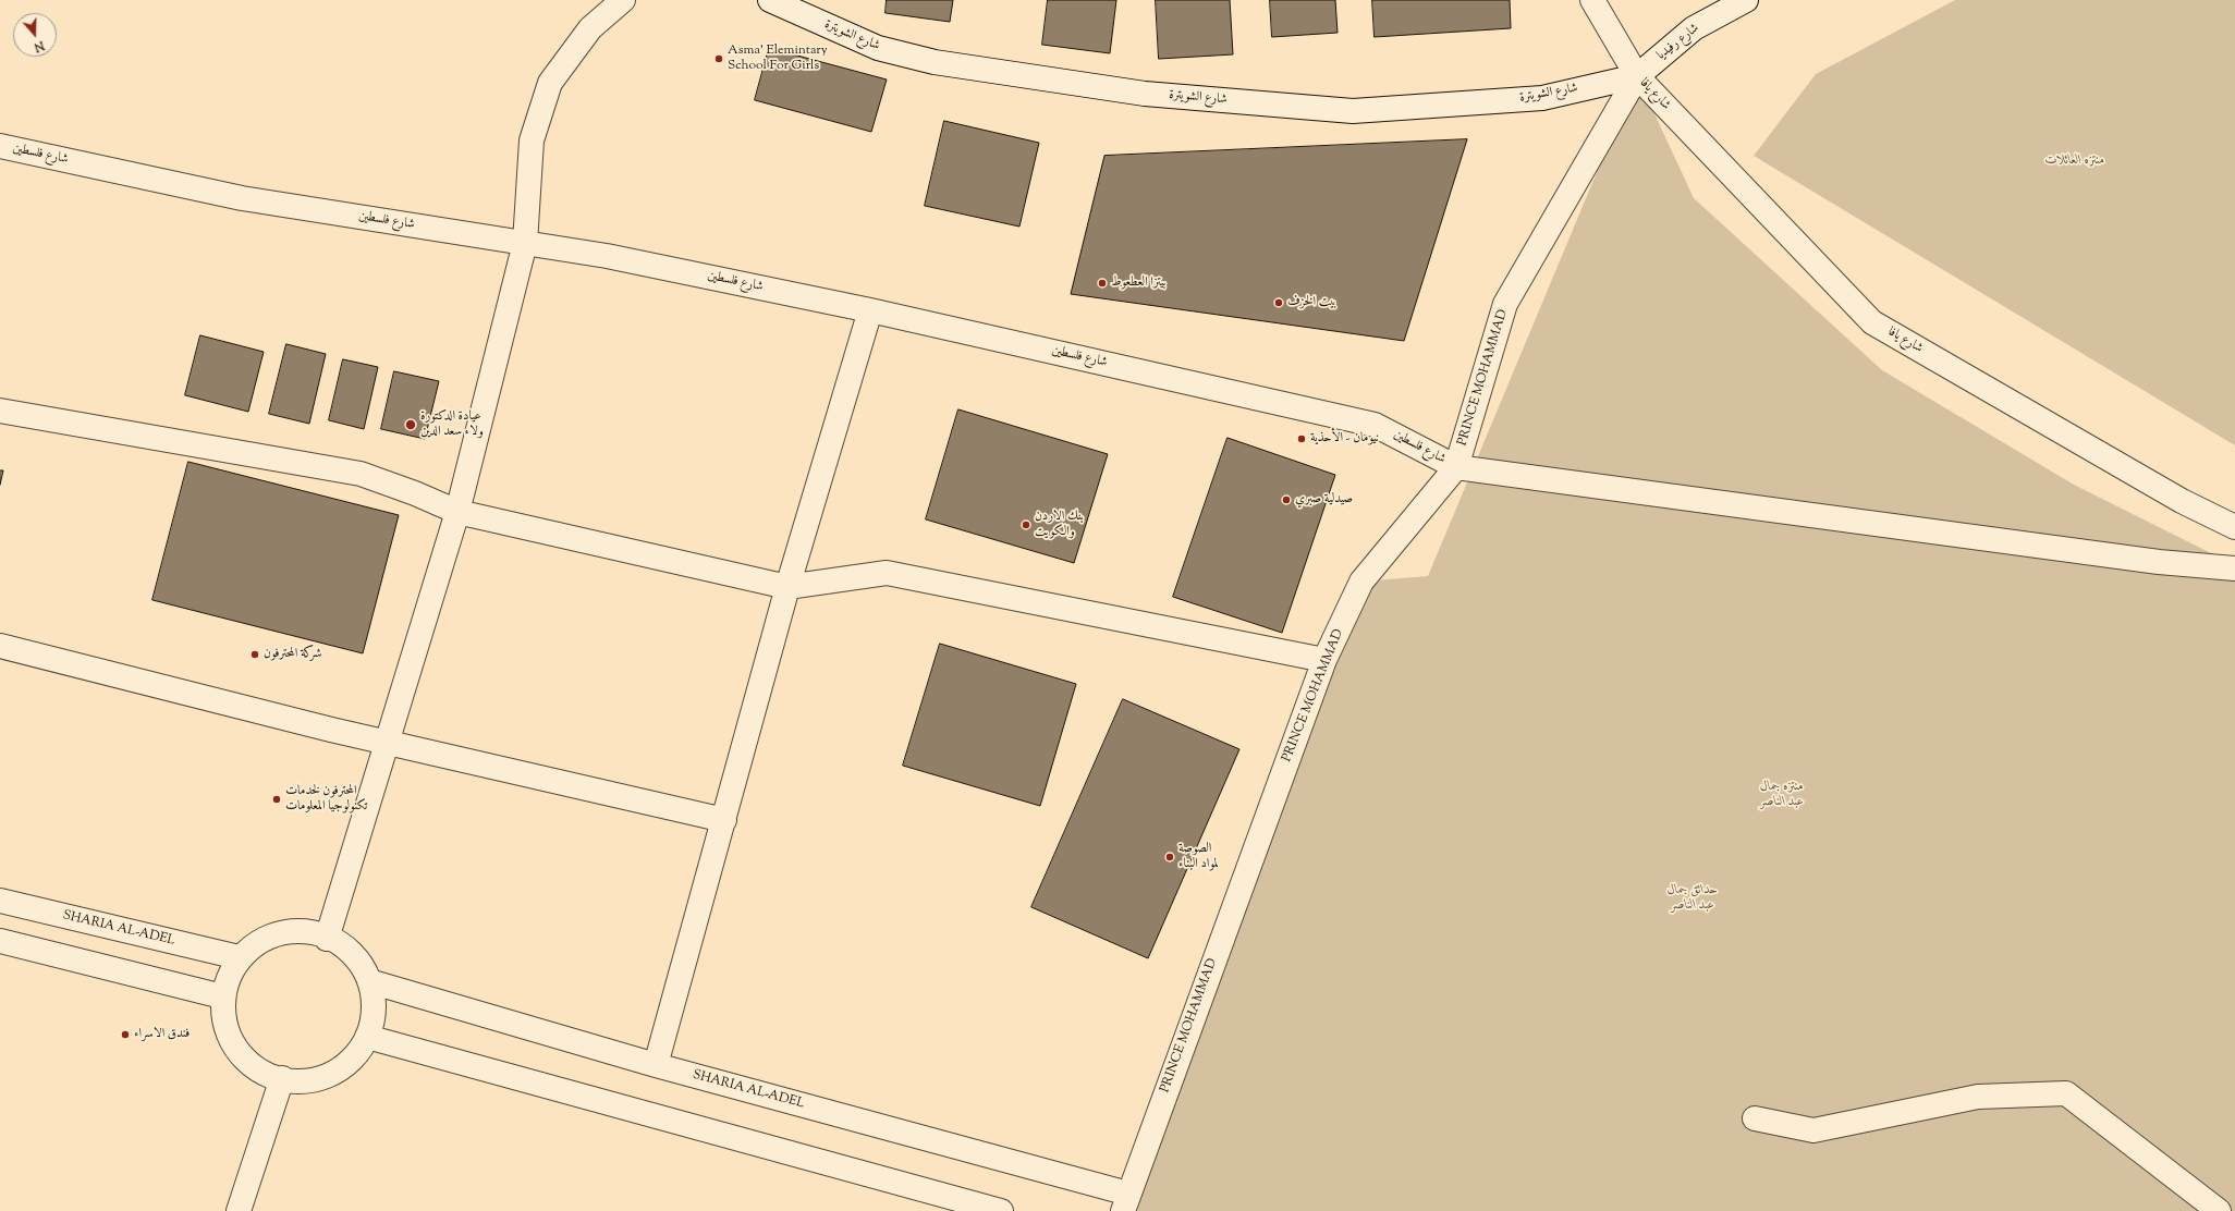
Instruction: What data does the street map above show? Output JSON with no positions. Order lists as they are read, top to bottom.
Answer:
{
  "streets": {
    "street": [
      "شارع الشويترة",
      "شارع رفيديا",
      "شارع يافا",
      "شارع فلسطين",
      "PRINCE MOHAMMAD",
      "SHARIA AL-ADEL"
    ]
  },
  "crossings": [
    ["شارع الشويترة", "شارع رفيديا"],
    ["شارع الشويترة", "شارع يافا"],
    ["شارع الشويترة", "PRINCE MOHAMMAD"],
    ["شارع رفيديا", "شارع يافا"],
    ["شارع رفيديا", "PRINCE MOHAMMAD"],
    ["شارع يافا", "PRINCE MOHAMMAD"],
    ["شارع فلسطين", "PRINCE MOHAMMAD"],
    ["PRINCE MOHAMMAD", "SHARIA AL-ADEL"]
  ],
  "parks": ["منتزه العائلات", "منتزه جمال عبد الناصر", "حدائق جمال عبد الناصر"],
  "places": [
    "Asma' Elemintary School For Girls",
    "بيتزا العطعوط",
    "بيت الخزف",
    "عيادة الدكتورة ولاء سعد الدين",
    "نيومان - الأحذية",
    "صيدلية صبري",
    "بنك الاردن والكويت",
    "شركة المحترفون",
    "المحترفون لخدمات تكنولوجيا المعلومات",
    "الصوصة لمواد البناء",
    "فندق الاسراء"
  ],
  "north": "bottom"
}
